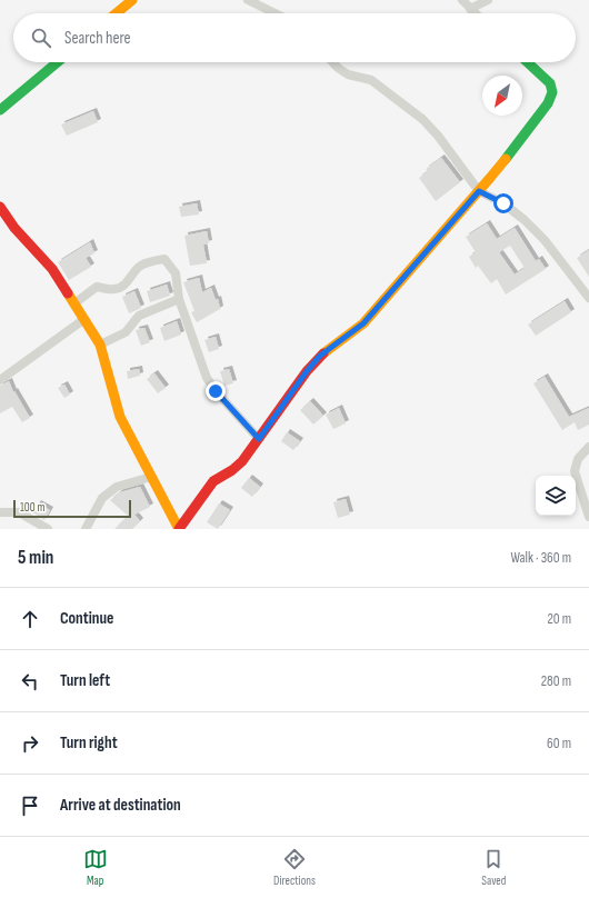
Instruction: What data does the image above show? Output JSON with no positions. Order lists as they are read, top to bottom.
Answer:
{
  "scale_bar": "100 m",
  "north": "bottom left",
  "page": {
    "search": "Search here",
    "scale": "100 m",
    "heading": ["5 min", "Walk · 360 m"],
    "list": [
      ["Continue", "20 m"],
      ["Turn left", "280 m"],
      ["Turn right", "60 m"],
      "Arrive at destination"
    ],
    "nav": ["Map", "Directions", "Saved"]
  }
}
